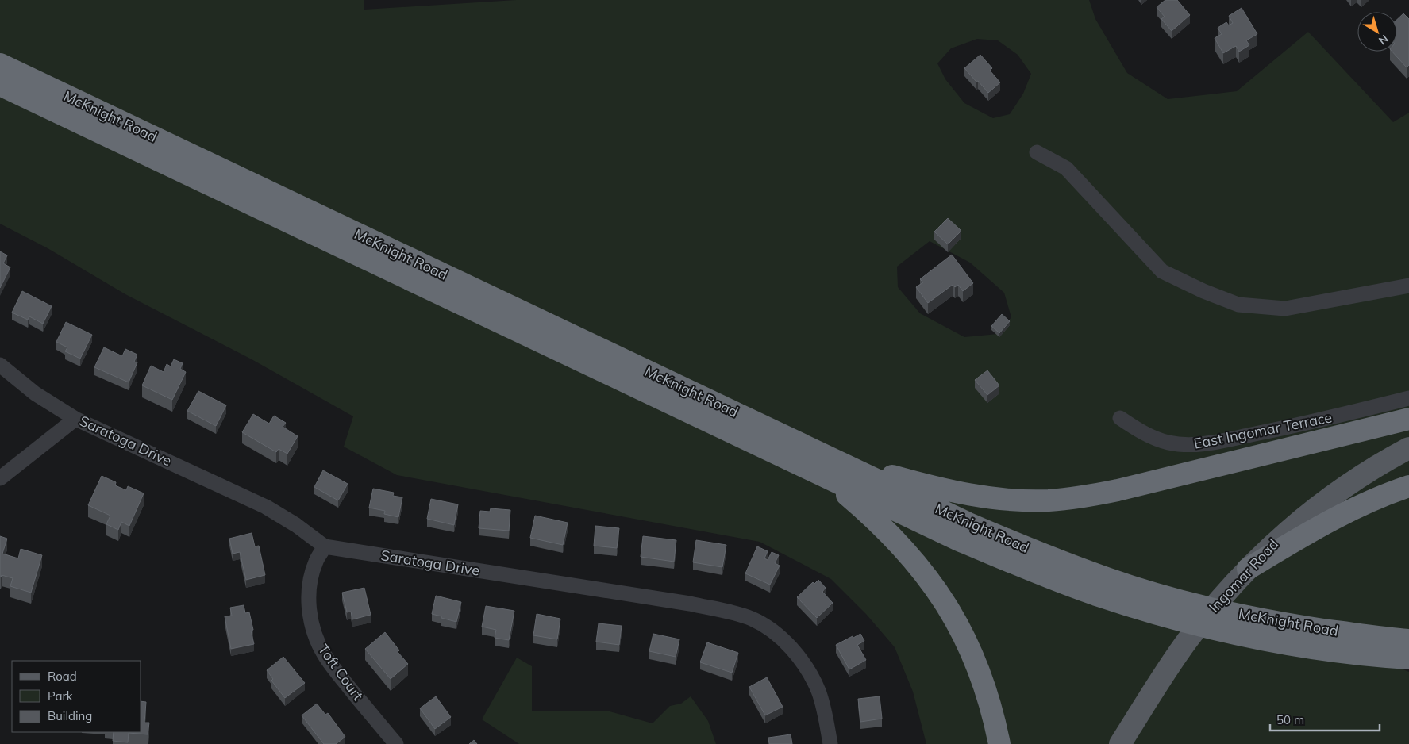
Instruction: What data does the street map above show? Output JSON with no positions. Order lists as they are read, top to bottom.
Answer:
{
  "streets": {
    "highway": ["McKnight Road"],
    "main road": ["Ingomar Road"],
    "street": ["East Ingomar Terrace", "Saratoga Drive", "Toft Court"]
  },
  "crossings": [
    ["Saratoga Drive", "Toft Court"]
  ],
  "legend": ["Road", "Park", "Building"],
  "scale_bar": "50 m",
  "north": "bottom right"
}
